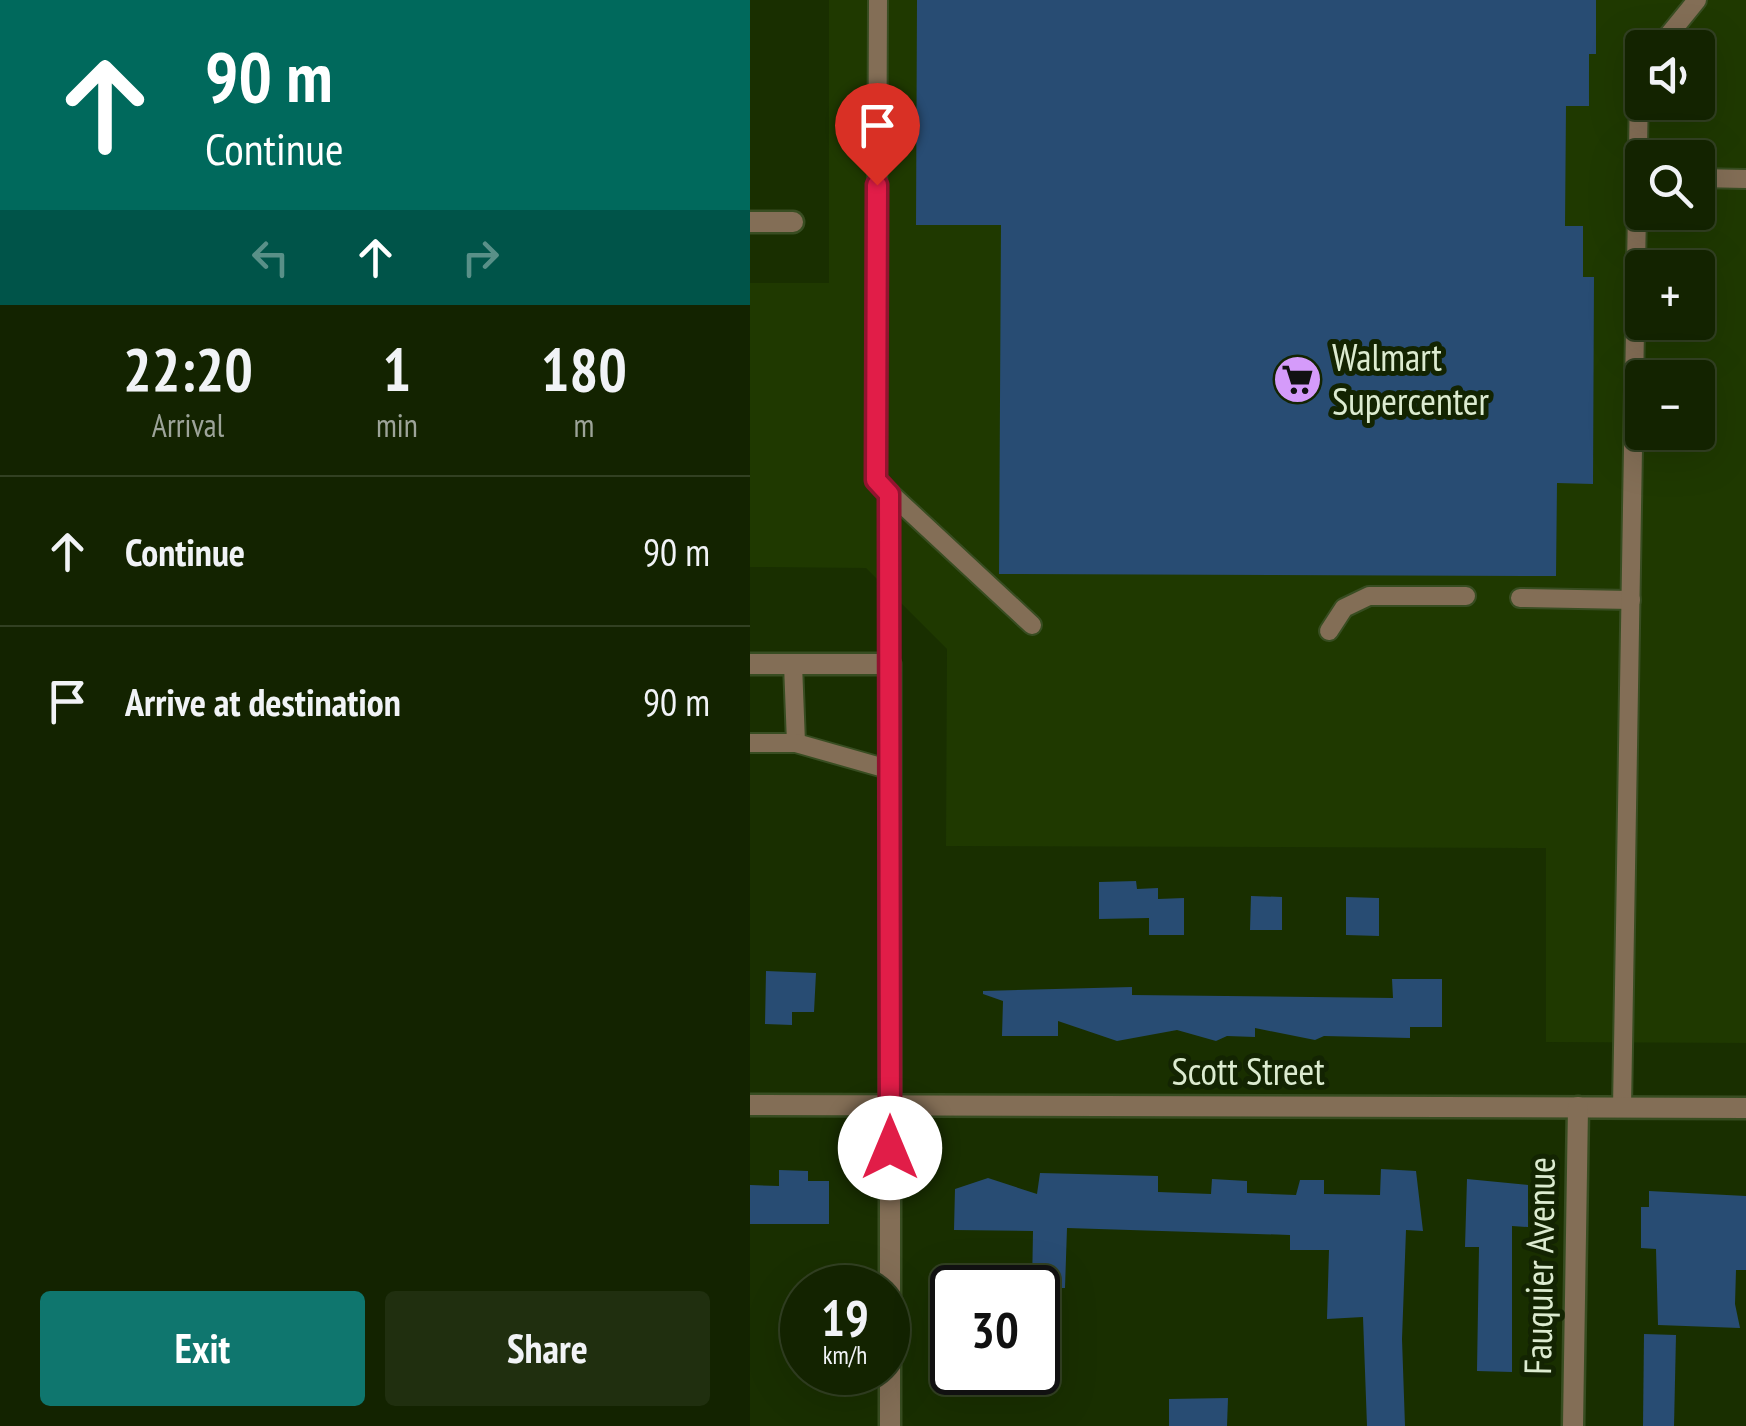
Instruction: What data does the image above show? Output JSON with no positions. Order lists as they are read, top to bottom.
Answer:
{
  "streets": {
    "street": ["Scott Street", "Fauquier Avenue"]
  },
  "crossings": [
    ["Scott Street", "Fauquier Avenue"]
  ],
  "places": {
    "supermarket": ["Walmart Supercenter"]
  },
  "page": {
    "turn": ["90 m", "Continue"],
    "map_buttons": ["+", "−"],
    "eta": [
      "22:20",
      "Arrival",
      "1",
      "min",
      "180",
      "m"
    ],
    "list": [
      {
        "name": "Continue",
        "value": "90 m"
      },
      {
        "name": "Arrive at destination",
        "value": "90 m"
      }
    ],
    "speed": "19 km/h",
    "limit": "30",
    "buttons": ["Exit", "Share"]
  }
}
